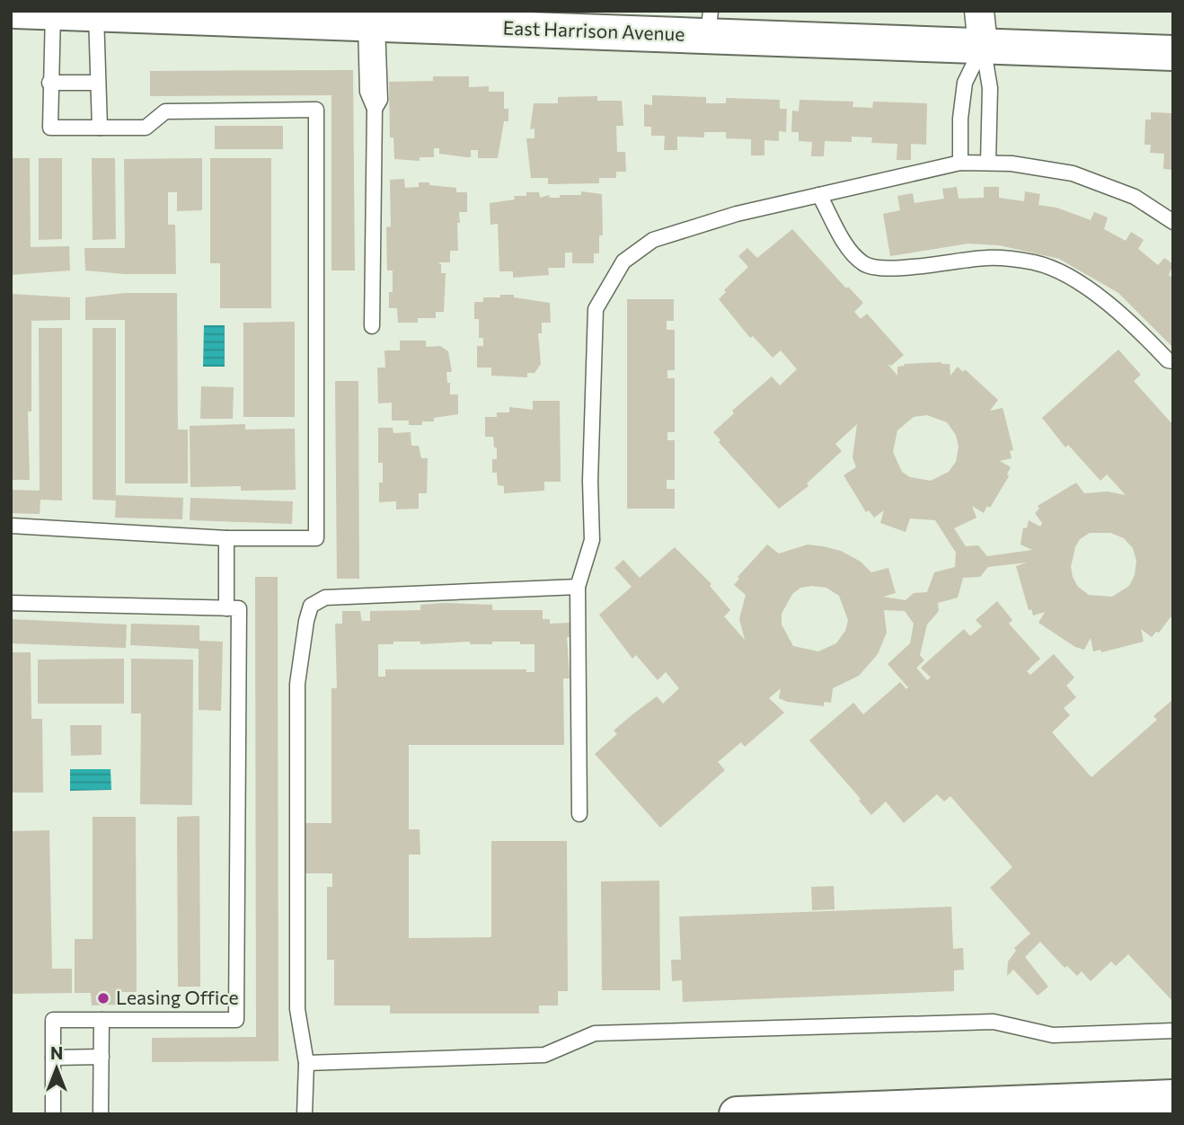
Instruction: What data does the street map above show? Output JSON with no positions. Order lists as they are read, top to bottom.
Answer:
{
  "streets": {
    "street": ["East Harrison Avenue"]
  },
  "places": ["Leasing Office"],
  "north": "top"
}
